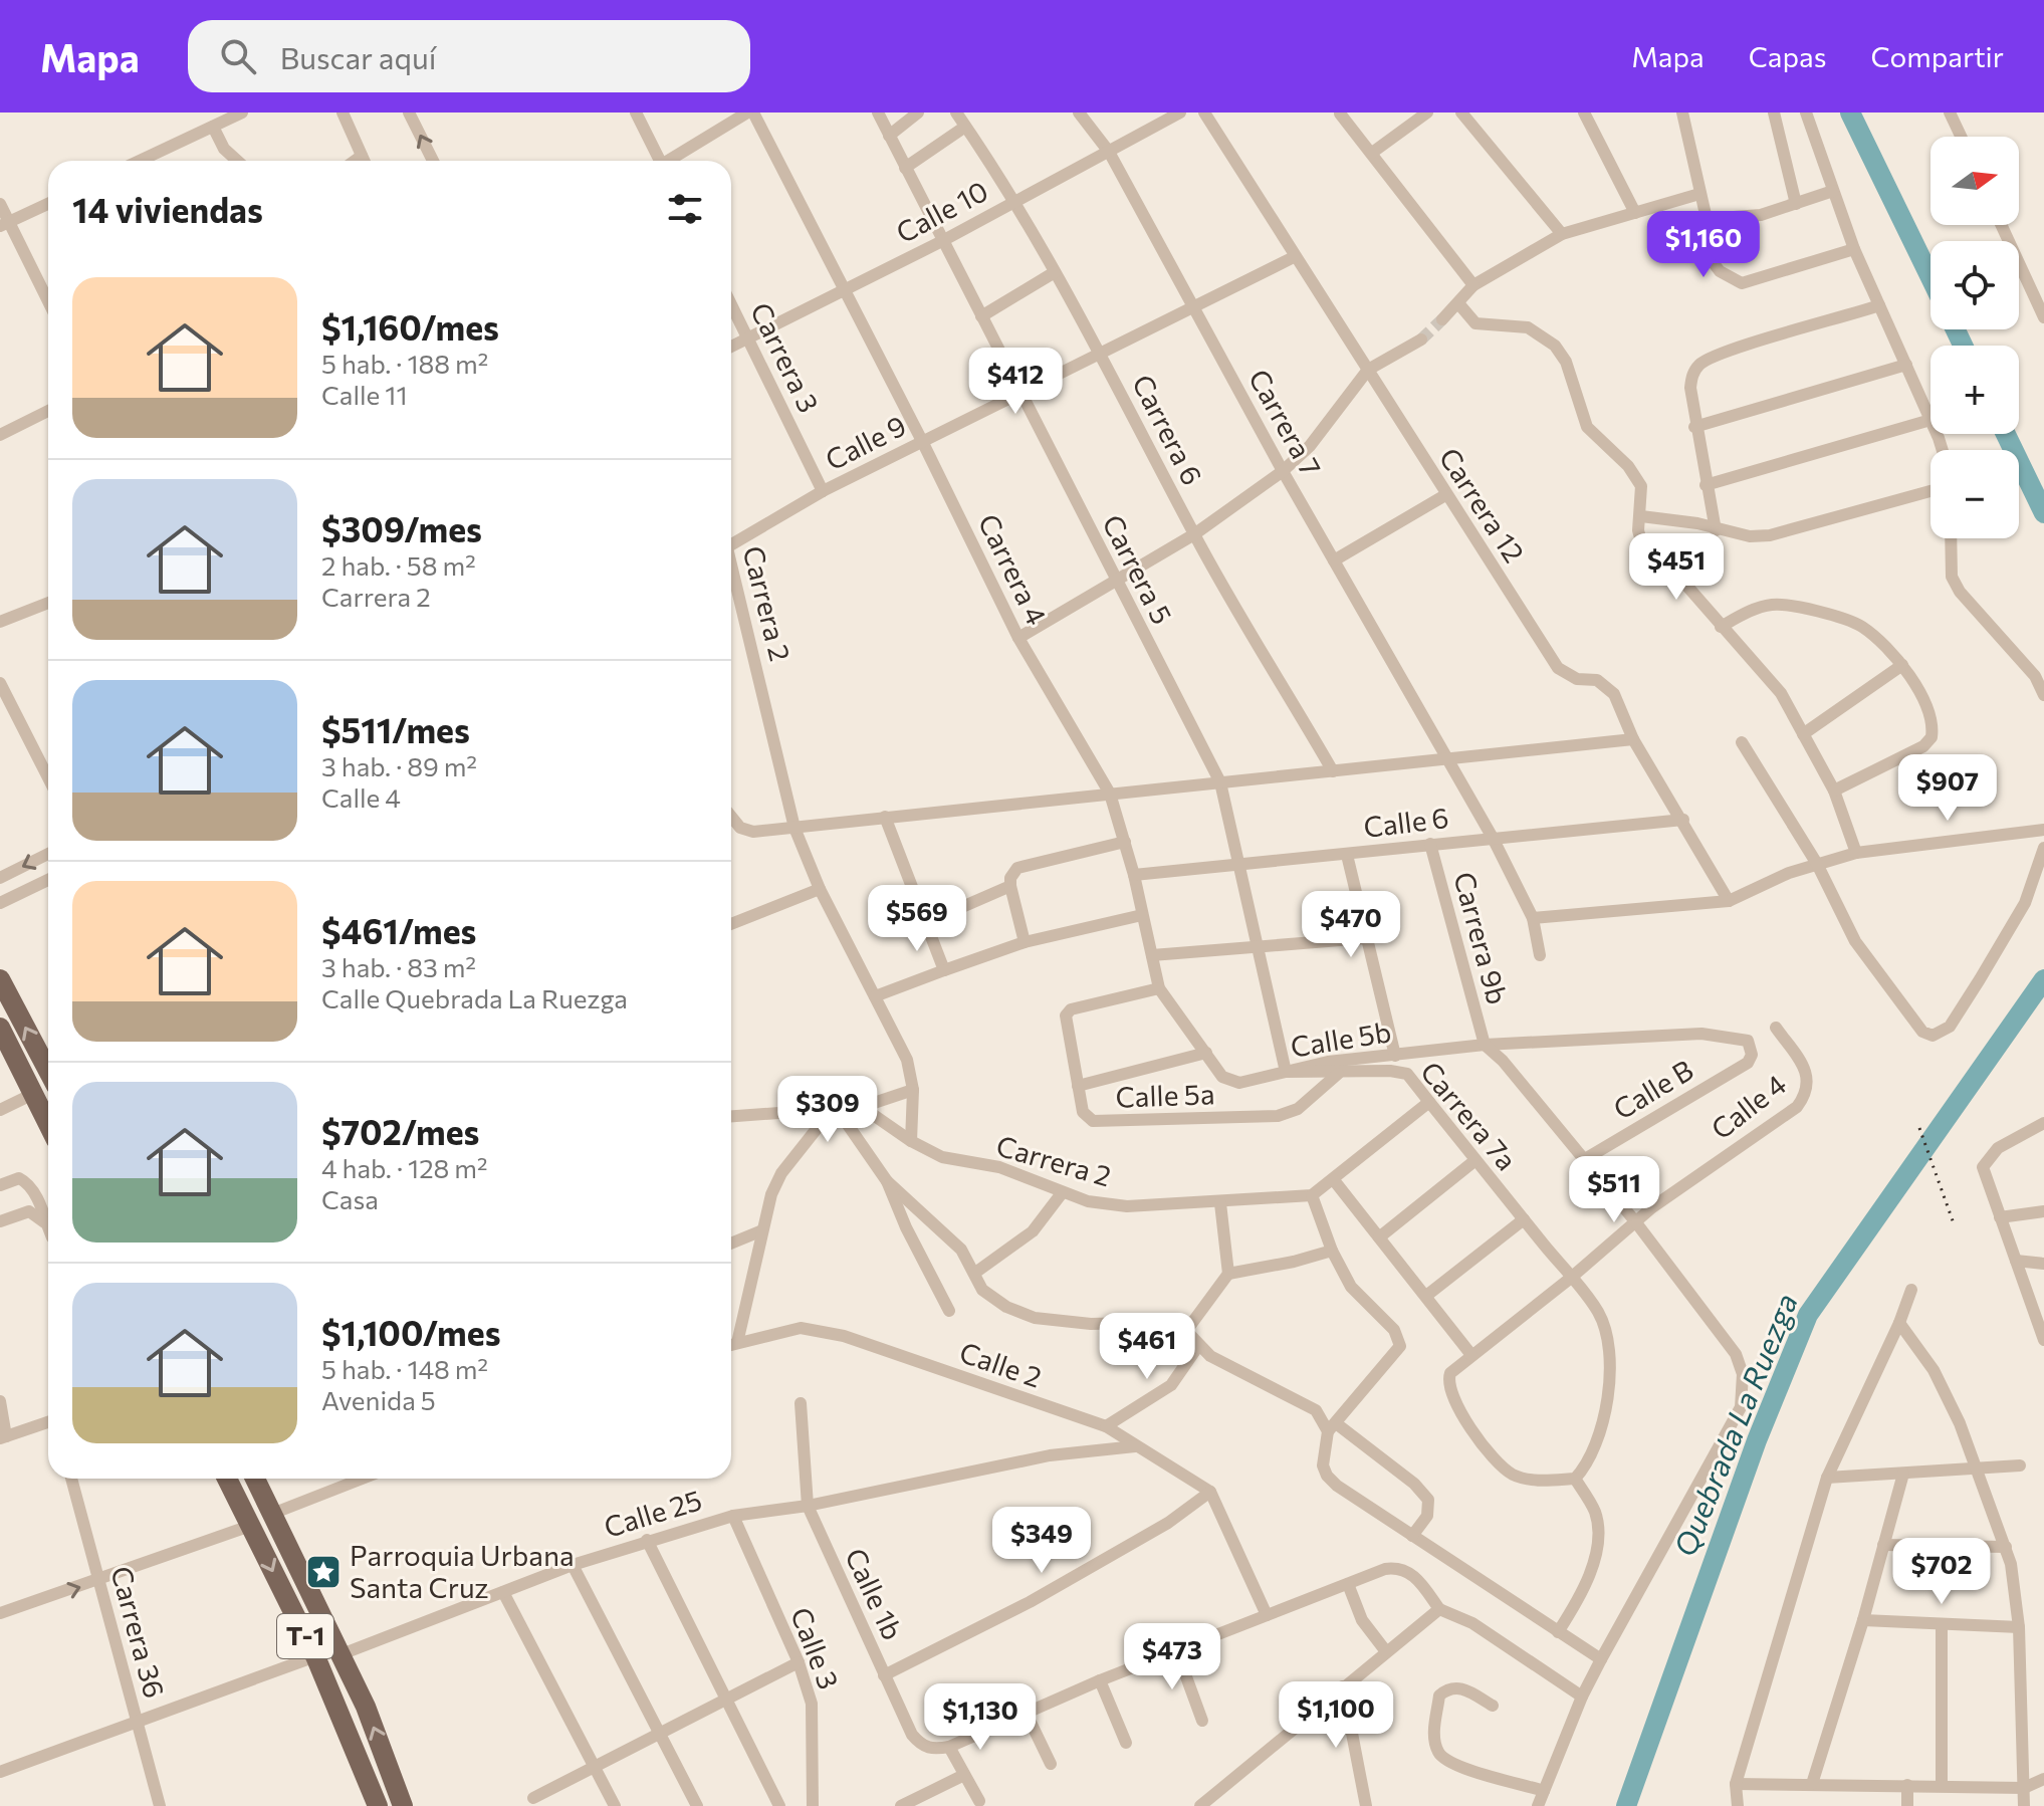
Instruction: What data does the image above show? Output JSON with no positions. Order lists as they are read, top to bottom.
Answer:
{
  "streets": {
    "main road": ["T-1"],
    "street": [
      "Calle 10",
      "Carrera 3",
      "Carrera 7",
      "Carrera 6",
      "Calle 9",
      "Carrera 12",
      "Carrera 4",
      "Carrera 5",
      "Carrera 2",
      "Calle 6",
      "Carrera 9b",
      "Calle 5b",
      "Calle B",
      "Calle 5a",
      "Calle 4",
      "Carrera 7a",
      "Calle 2",
      "Calle 25",
      "Calle 1b",
      "Carrera 36",
      "Calle 3"
    ]
  },
  "crossings": [
    ["Calle 10", "Carrera 3"],
    ["Calle 10", "Carrera 7"],
    ["Calle 10", "Carrera 6"],
    ["Calle 10", "Carrera 4"],
    ["Calle 10", "Carrera 5"],
    ["Carrera 3", "Calle 9"],
    ["Carrera 7", "Calle 9"],
    ["Carrera 7", "Calle 6"],
    ["Carrera 6", "Calle 9"],
    ["Calle 9", "Carrera 12"],
    ["Calle 9", "Carrera 4"],
    ["Calle 9", "Carrera 5"],
    ["Carrera 12", "Calle 6"],
    ["Carrera 4", "Calle 6"],
    ["Carrera 4", "Calle 5b"],
    ["Carrera 4", "Calle 5a"],
    ["Carrera 5", "Calle 6"],
    ["Carrera 5", "Calle 5b"],
    ["Carrera 5", "Carrera 7a"],
    ["Carrera 2", "Carrera 7a"],
    ["Calle 6", "Carrera 9b"],
    ["Carrera 9b", "Calle 5b"],
    ["Calle 5b", "Calle B"],
    ["Calle 5b", "Carrera 7a"],
    ["Calle 5a", "Carrera 7a"],
    ["Calle 4", "Carrera 7a"],
    ["Calle 2", "Calle 25"],
    ["Calle 25", "Calle 1b"],
    ["Calle 25", "T-1"],
    ["Calle 25", "Calle 3"]
  ],
  "water": ["Quebrada La Ruezga"],
  "places": {
    "place": ["Parroquia Urbana Santa Cruz"]
  },
  "north": "right",
  "page": {
    "header": "Mapa",
    "search": "Buscar aquí",
    "nav": ["Mapa", "Capas", "Compartir"],
    "map_buttons": ["+", "−"],
    "heading": "14 viviendas",
    "price": [
      "$1,160",
      "$412",
      "$451",
      "$907",
      "$569",
      "$470",
      "$309",
      "$511",
      "$461",
      "$349",
      "$702",
      "$473",
      "$1,100",
      "$1,130"
    ],
    "list": [
      {
        "name": "$1,160/mes",
        "note": "5 hab. · 188 m² · Calle 11"
      },
      {
        "name": "$309/mes",
        "note": "2 hab. · 58 m² · Carrera 2"
      },
      {
        "name": "$511/mes",
        "note": "3 hab. · 89 m² · Calle 4"
      },
      {
        "name": "$461/mes",
        "note": "3 hab. · 83 m² · Calle Quebrada La Ruezga"
      },
      {
        "name": "$702/mes",
        "note": "4 hab. · 128 m² · Casa"
      },
      {
        "name": "$1,100/mes",
        "note": "5 hab. · 148 m² · Avenida 5"
      }
    ]
  }
}
